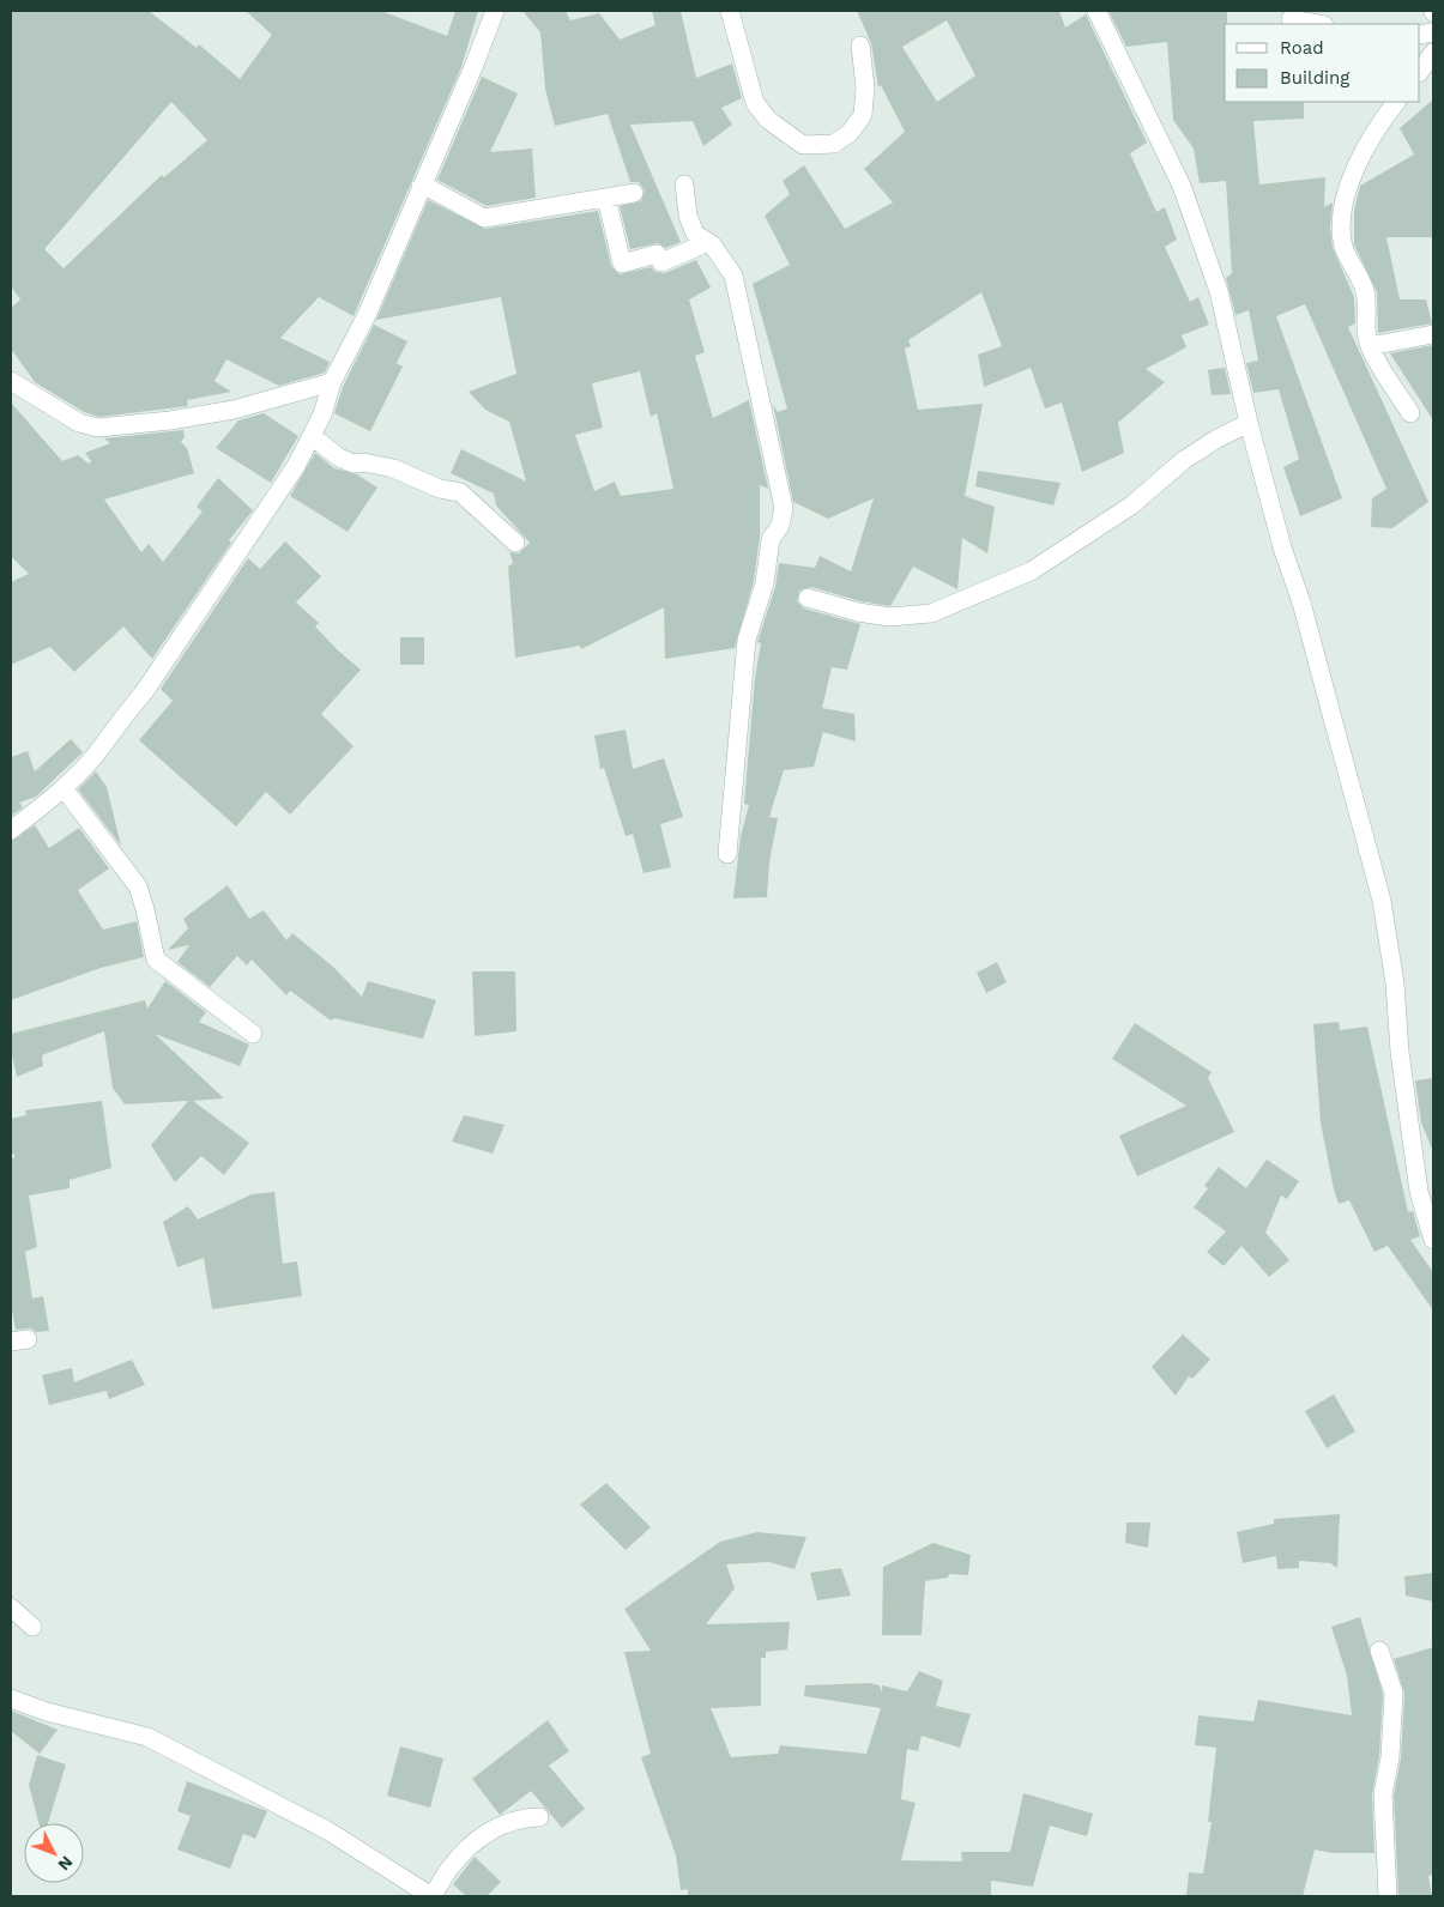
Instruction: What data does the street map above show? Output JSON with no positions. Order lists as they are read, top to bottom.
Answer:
{
  "legend": ["Road", "Building"],
  "north": "bottom right"
}
